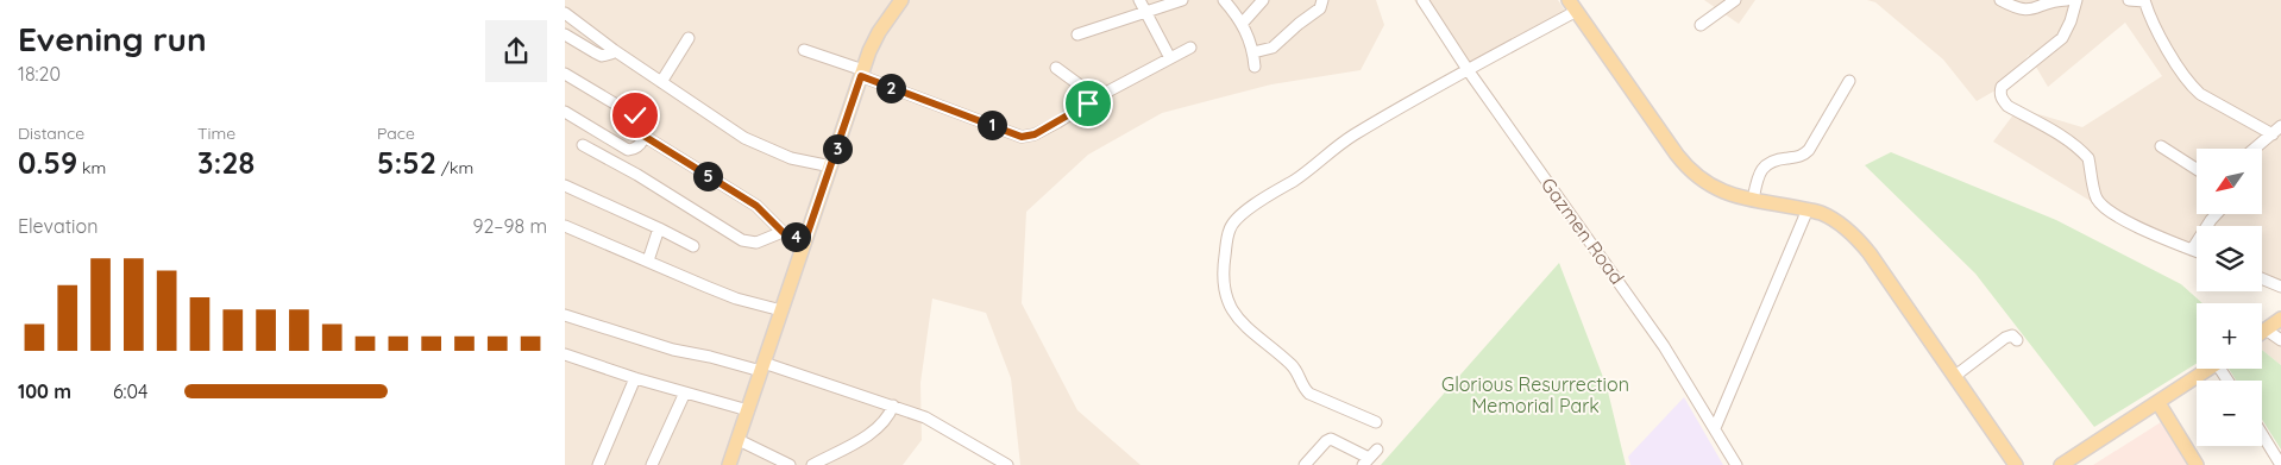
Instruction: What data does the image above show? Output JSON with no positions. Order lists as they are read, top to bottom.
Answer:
{
  "streets": {
    "street": ["Gazmen Road"]
  },
  "parks": ["Glorious Resurrection Memorial Park"],
  "north": "bottom left",
  "page": {
    "heading": ["Evening run", "18:20"],
    "pins": [
      "2",
      "1",
      "3",
      "5",
      "4"
    ],
    "stats": [
      ["Distance", "0.59 km"],
      ["Time", "3:28"],
      ["Pace", "5:52 /km"]
    ],
    "map_buttons": ["+", "−"],
    "chart": ["Elevation", "92–98 m"],
    "list": [
      {
        "name": "100 m",
        "note": "6:04"
      }
    ]
  }
}
